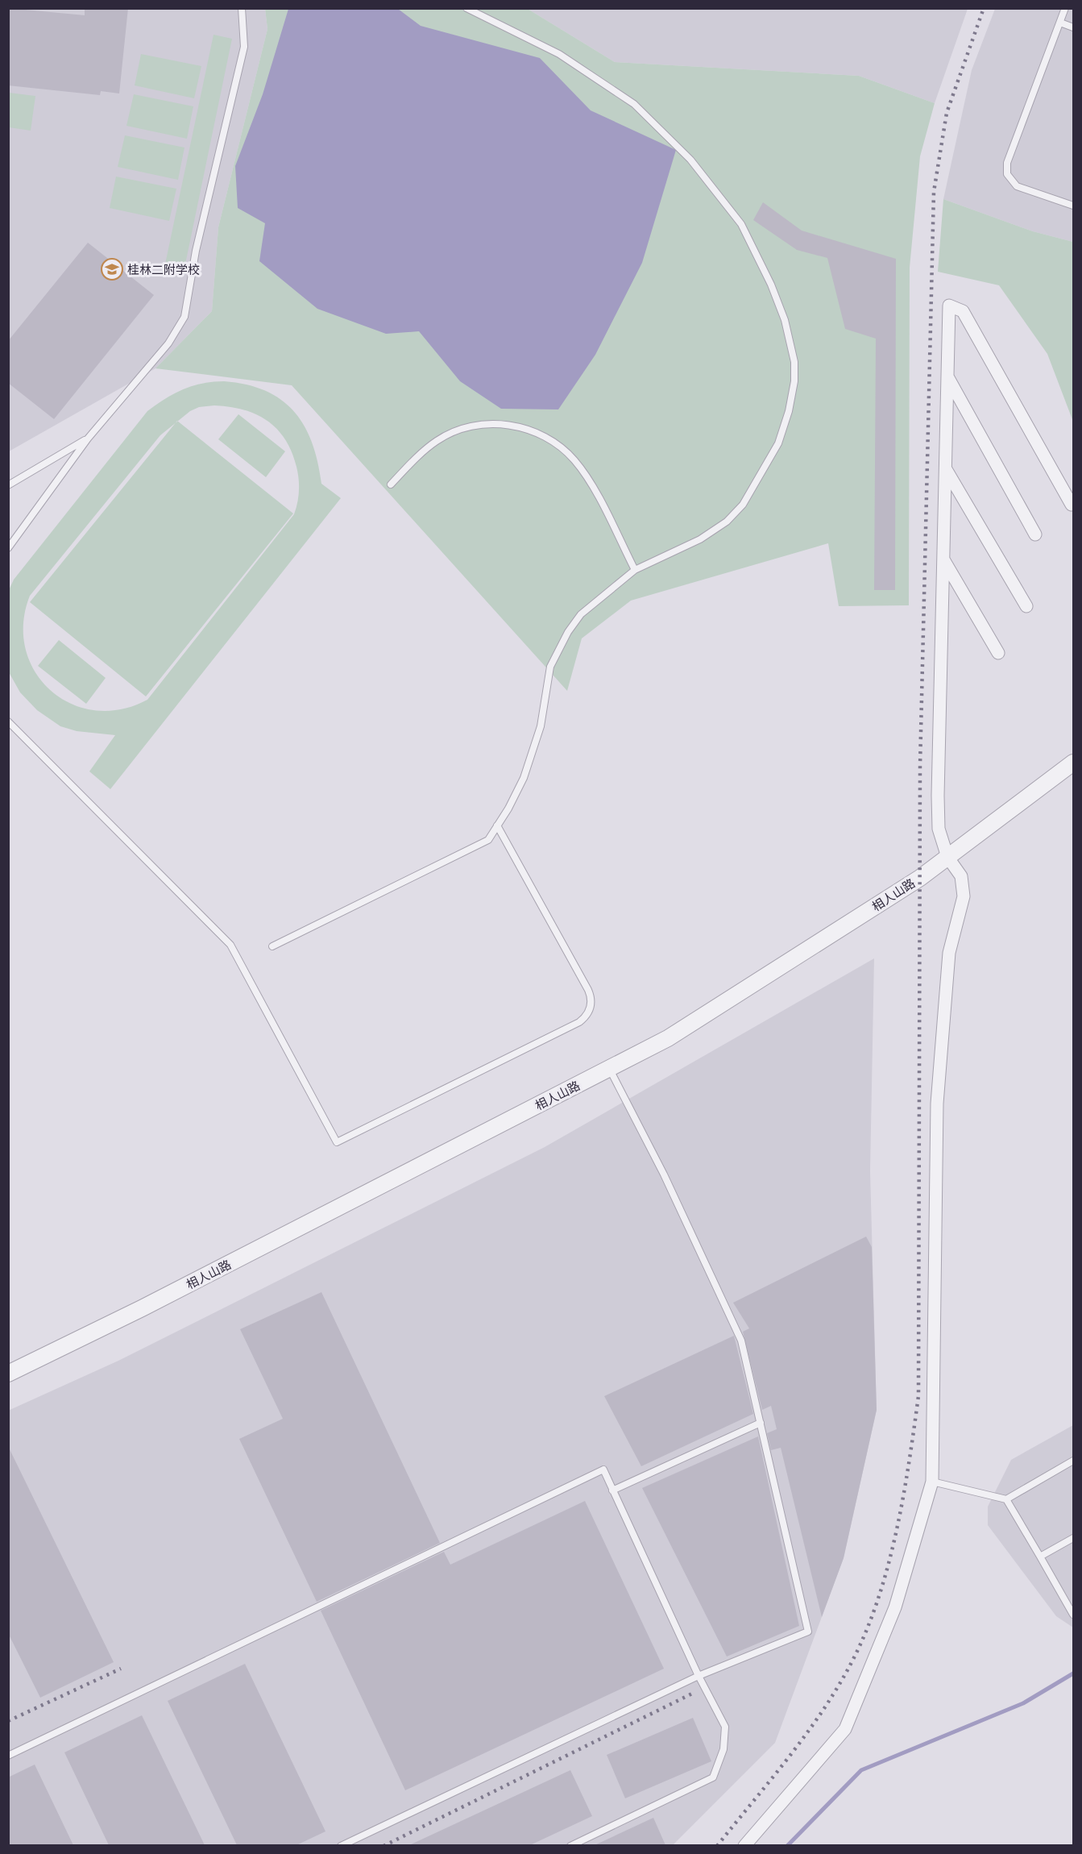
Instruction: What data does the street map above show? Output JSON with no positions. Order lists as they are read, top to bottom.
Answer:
{
  "streets": {
    "street": ["相人山路"]
  },
  "places": {
    "school or university": ["桂林二附学校"]
  }
}
